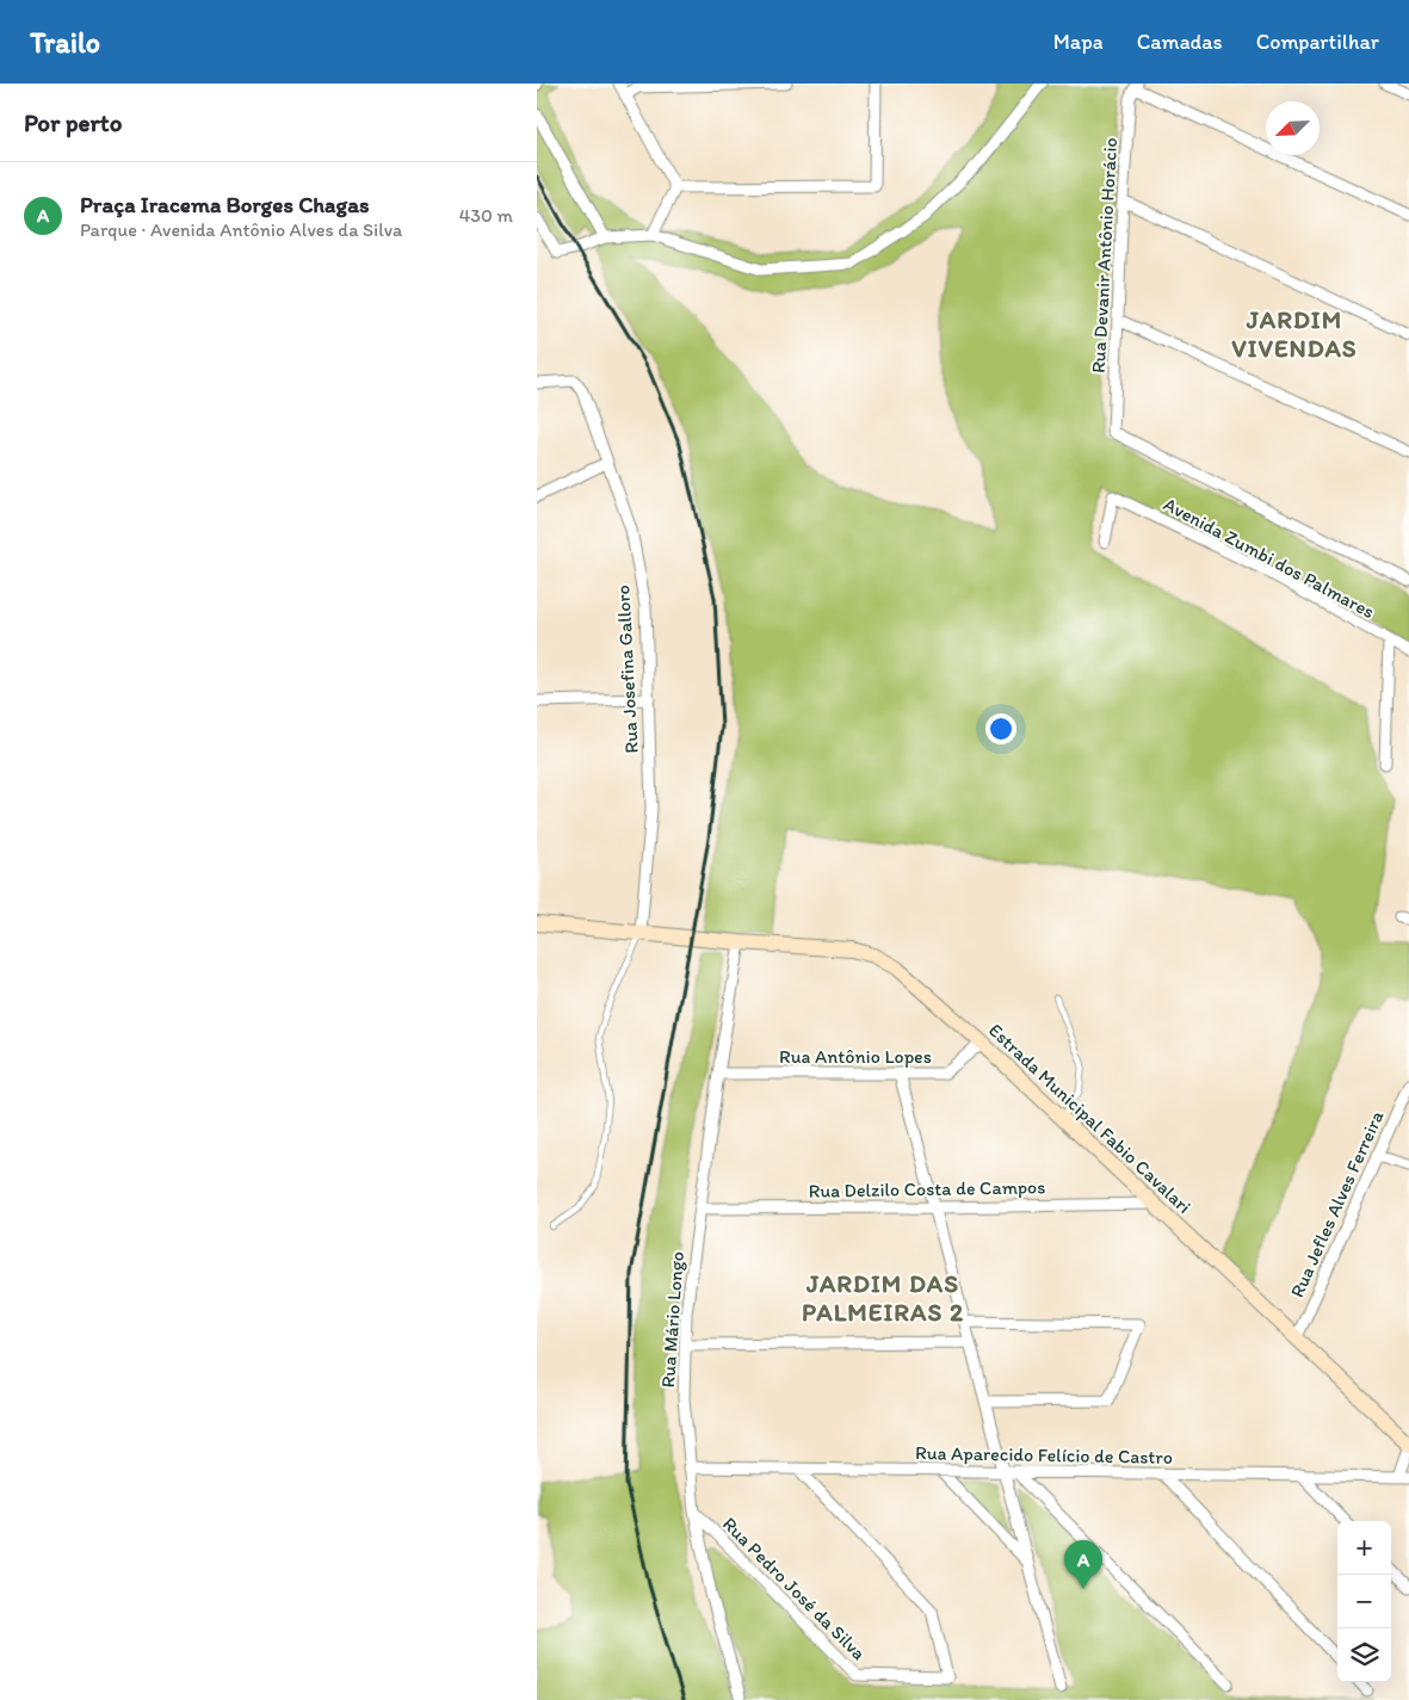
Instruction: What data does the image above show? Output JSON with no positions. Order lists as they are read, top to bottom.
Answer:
{
  "streets": {
    "street": [
      "Rua Devanir Antônio Horácio",
      "Avenida Zumbi dos Palmares",
      "Rua Josefina Galloro",
      "Rua Antônio Lopes",
      "Estrada Municipal Fabio Cavalari",
      "Rua Delzilo Costa de Campos",
      "Rua Jefles Alves Ferreira",
      "Rua Mário Longo",
      "Rua Aparecido Felício de Castro",
      "Rua Pedro José da Silva"
    ]
  },
  "crossings": [
    ["Rua Devanir Antônio Horácio", "Avenida Zumbi dos Palmares"],
    ["Rua Josefina Galloro", "Estrada Municipal Fabio Cavalari"],
    ["Rua Antônio Lopes", "Estrada Municipal Fabio Cavalari"],
    ["Rua Antônio Lopes", "Rua Mário Longo"],
    ["Estrada Municipal Fabio Cavalari", "Rua Delzilo Costa de Campos"],
    ["Estrada Municipal Fabio Cavalari", "Rua Jefles Alves Ferreira"],
    ["Estrada Municipal Fabio Cavalari", "Rua Mário Longo"],
    ["Rua Delzilo Costa de Campos", "Rua Mário Longo"],
    ["Rua Mário Longo", "Rua Aparecido Felício de Castro"],
    ["Rua Mário Longo", "Rua Pedro José da Silva"],
    ["Rua Aparecido Felício de Castro", "Rua Pedro José da Silva"]
  ],
  "districts": ["JARDIM VIVENDAS", "JARDIM DAS PALMEIRAS 2"],
  "north": "bottom left",
  "page": {
    "header": "Trailo",
    "nav": ["Mapa", "Camadas", "Compartilhar"],
    "heading": "Por perto",
    "list": [
      {
        "mark": "A",
        "name": "Praça Iracema Borges Chagas",
        "note": "Parque · Avenida Antônio Alves da Silva",
        "value": "430 m"
      }
    ],
    "map_buttons": ["+", "−"],
    "pins": "A"
  }
}
